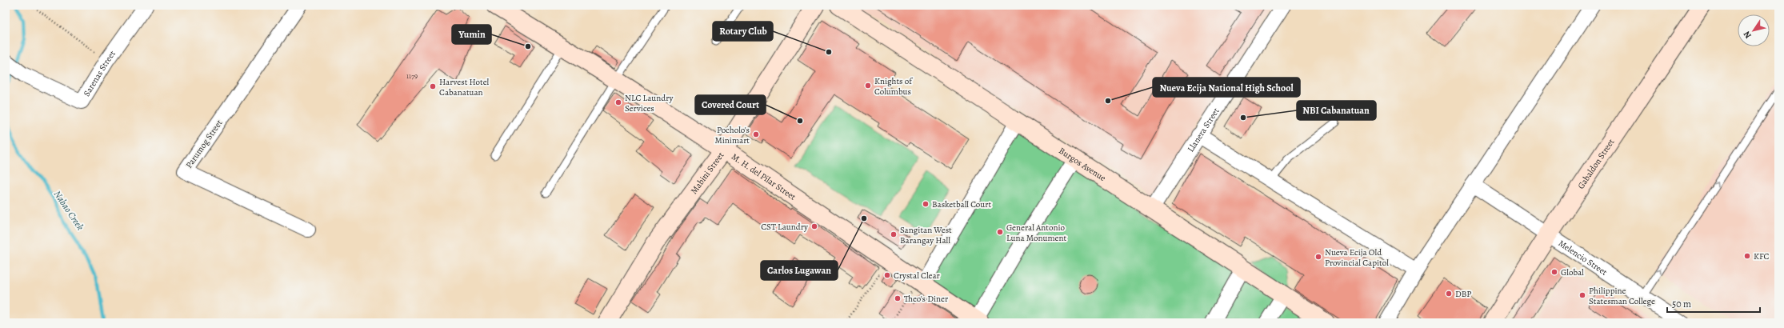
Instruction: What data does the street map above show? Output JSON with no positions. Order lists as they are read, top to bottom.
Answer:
{
  "streets": {
    "main road": [
      "Gabaldon Street",
      "Burgos Avenue",
      "Mabini Street",
      "M. H. del Pilar Street"
    ],
    "street": [
      "Sarenas Street",
      "Llanera Street",
      "Parumog Street",
      "Melencio Street"
    ]
  },
  "crossings": [
    ["Gabaldon Street", "Melencio Street"],
    ["Mabini Street", "M. H. del Pilar Street"]
  ],
  "water": ["Nabao Creek"],
  "places": [
    "Yumin",
    "Rotary Club",
    "Knights of Columbus",
    "Harvest Hotel Cabanatuan",
    "Nueva Ecija National High School",
    "NLC Laundry Services",
    "NBI Cabanatuan",
    "Covered Court",
    "Pocholo's Minimart",
    "Basketball Court",
    "Carlos Lugawan",
    "CST Laundry",
    "General Antonio Luna Monument",
    "Sangitan West Barangay Hall",
    "KFC",
    "Nueva Ecija Old Provincial Capitol",
    "Global",
    "Crystal Clear",
    "DBP",
    "Philippine Statesman College",
    "Theo's Diner"
  ],
  "house_numbers": ["1179"],
  "scale_bar": "50 m",
  "north": "bottom left"
}
